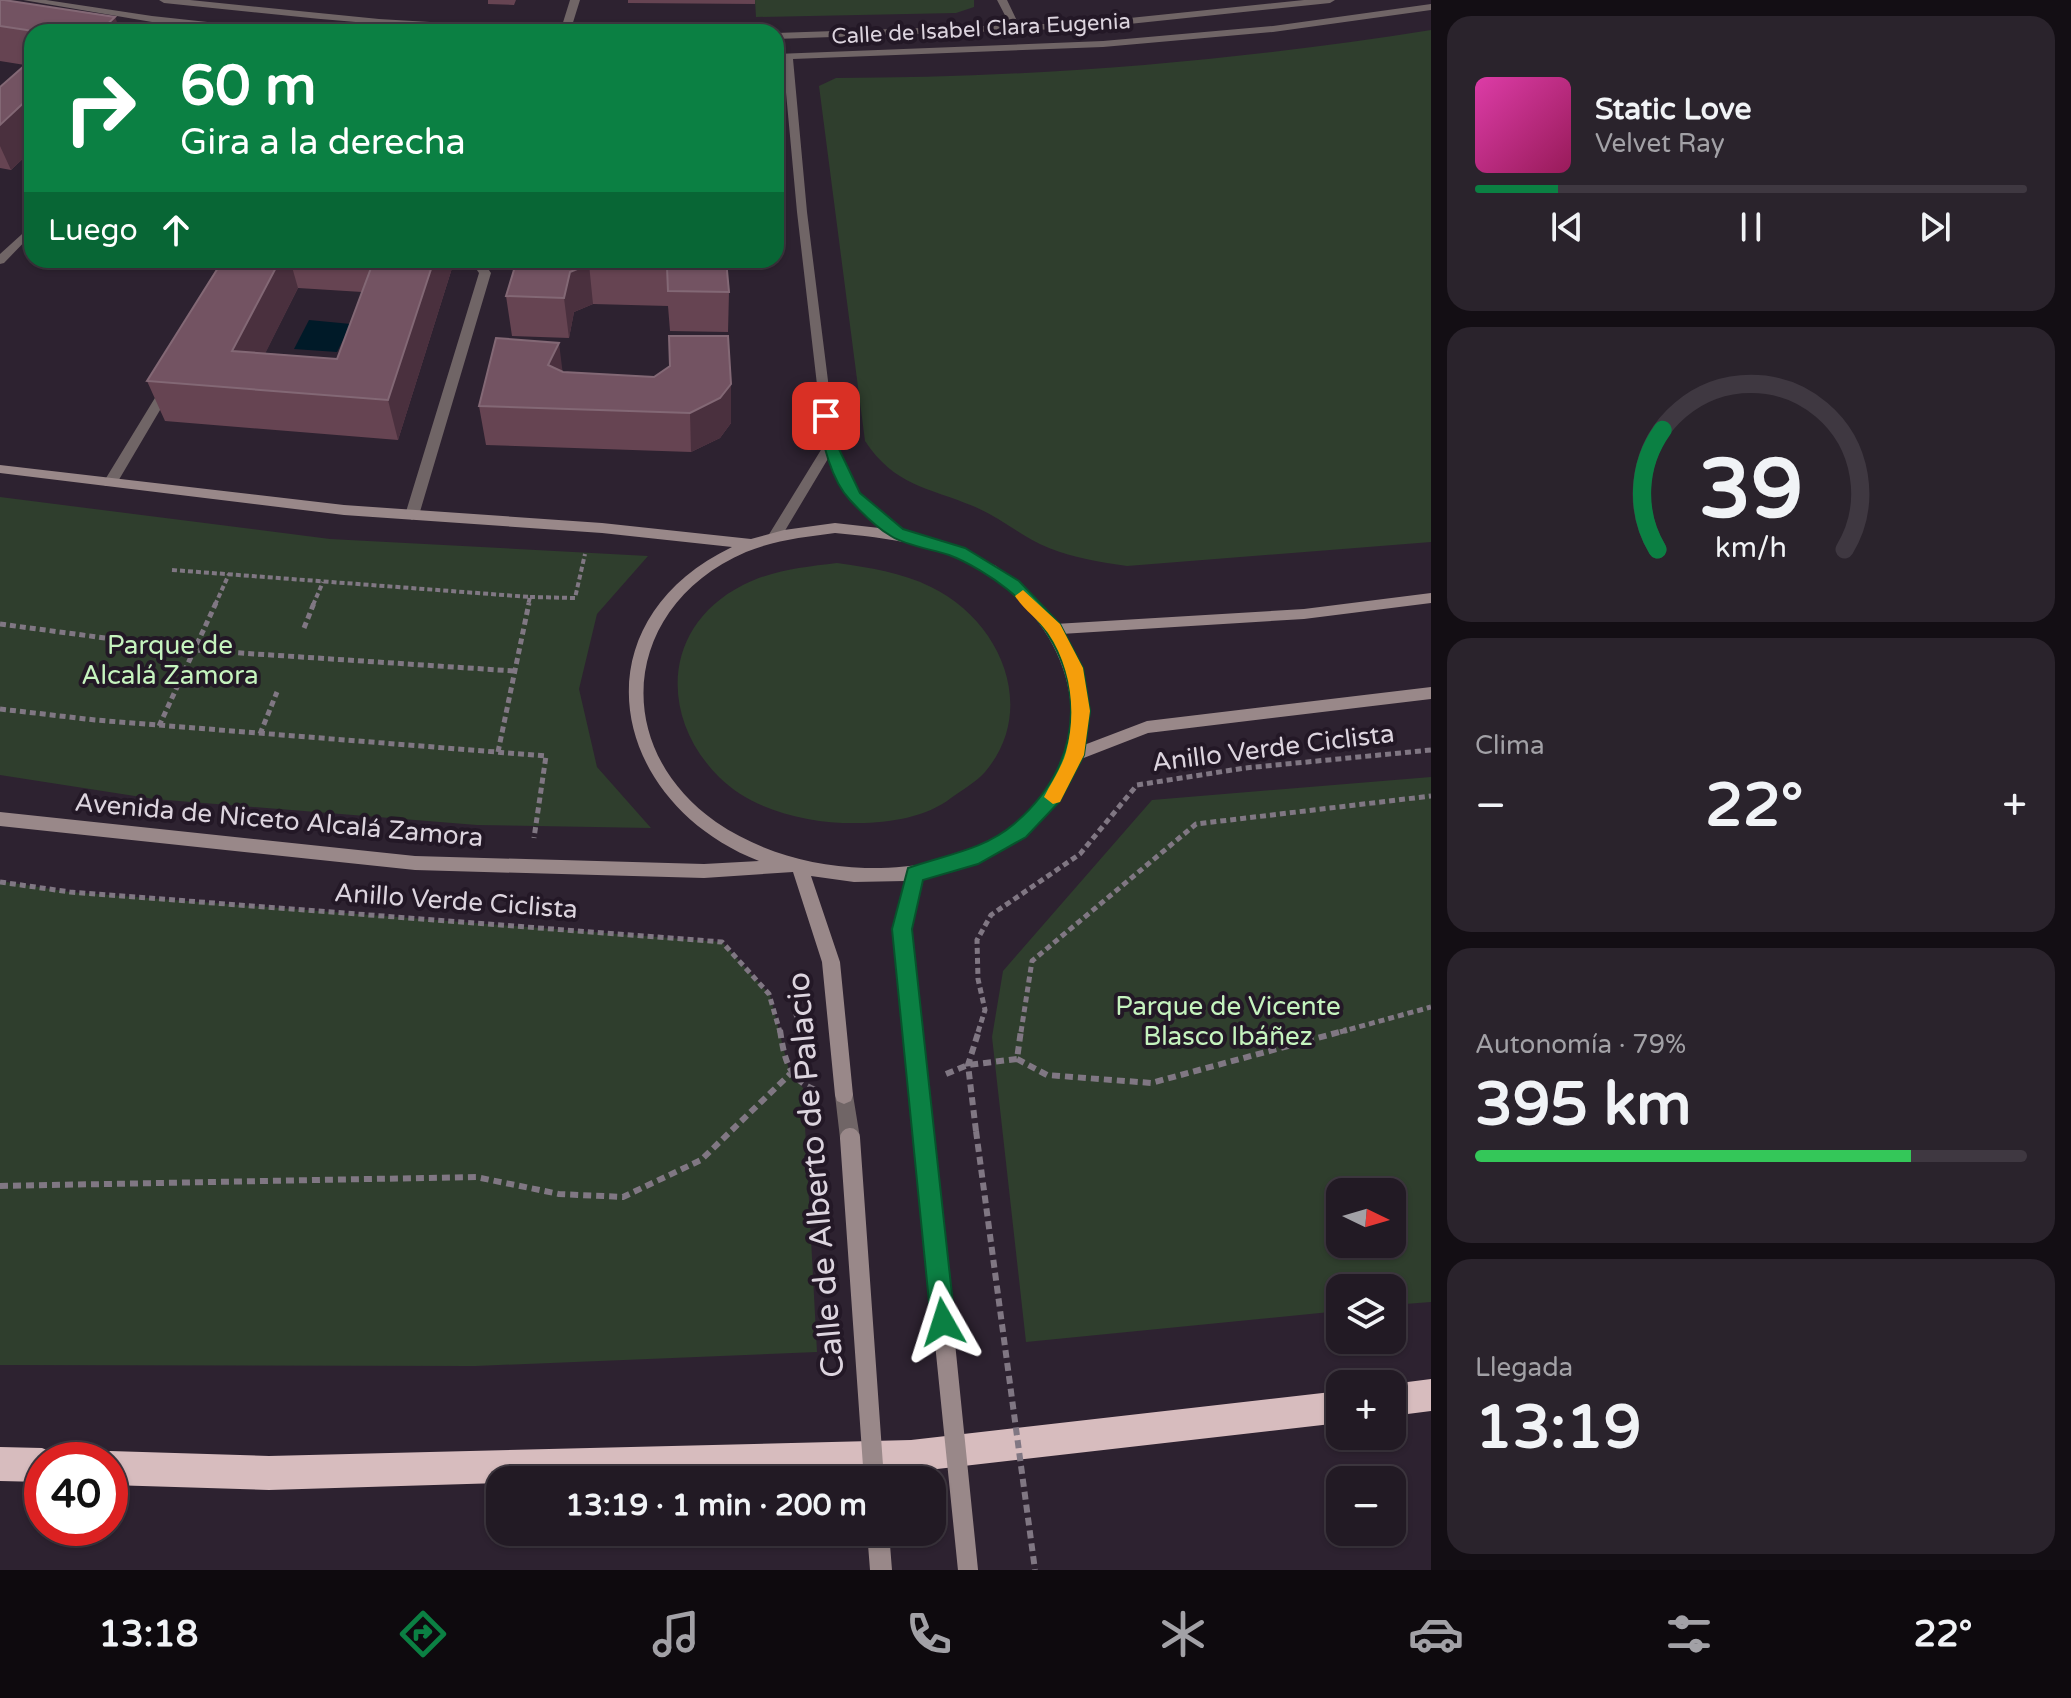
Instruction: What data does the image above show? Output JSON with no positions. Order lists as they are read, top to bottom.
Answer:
{
  "streets": {
    "street": ["Calle de Isabel Clara Eugenia", "Avenida de Niceto Alcalá Zamora", "Calle de Alberto de Palacio"],
    "path": ["Anillo Verde Ciclista"]
  },
  "crossings": [
    ["Avenida de Niceto Alcalá Zamora", "Calle de Alberto de Palacio"]
  ],
  "parks": ["Parque de Alcalá Zamora", "Parque de Vicente Blasco Ibáñez"],
  "north": "right",
  "page": {
    "turn": ["60 m", "Gira a la derecha"],
    "song": ["Static Love", "Velvet Ray"],
    "then": "Luego",
    "tile": [
      "Clima",
      ["Autonomía · 79%", "395 km"],
      ["Llegada", "13:19"]
    ],
    "heat": ["−", "22°", "+"],
    "map_buttons": ["+", "−"],
    "limit": "40",
    "trip": "13:19 · 1 min · 200 m",
    "tabs": ["13:18", "22°"],
    "gauge": ["39", "km/h"]
  }
}
